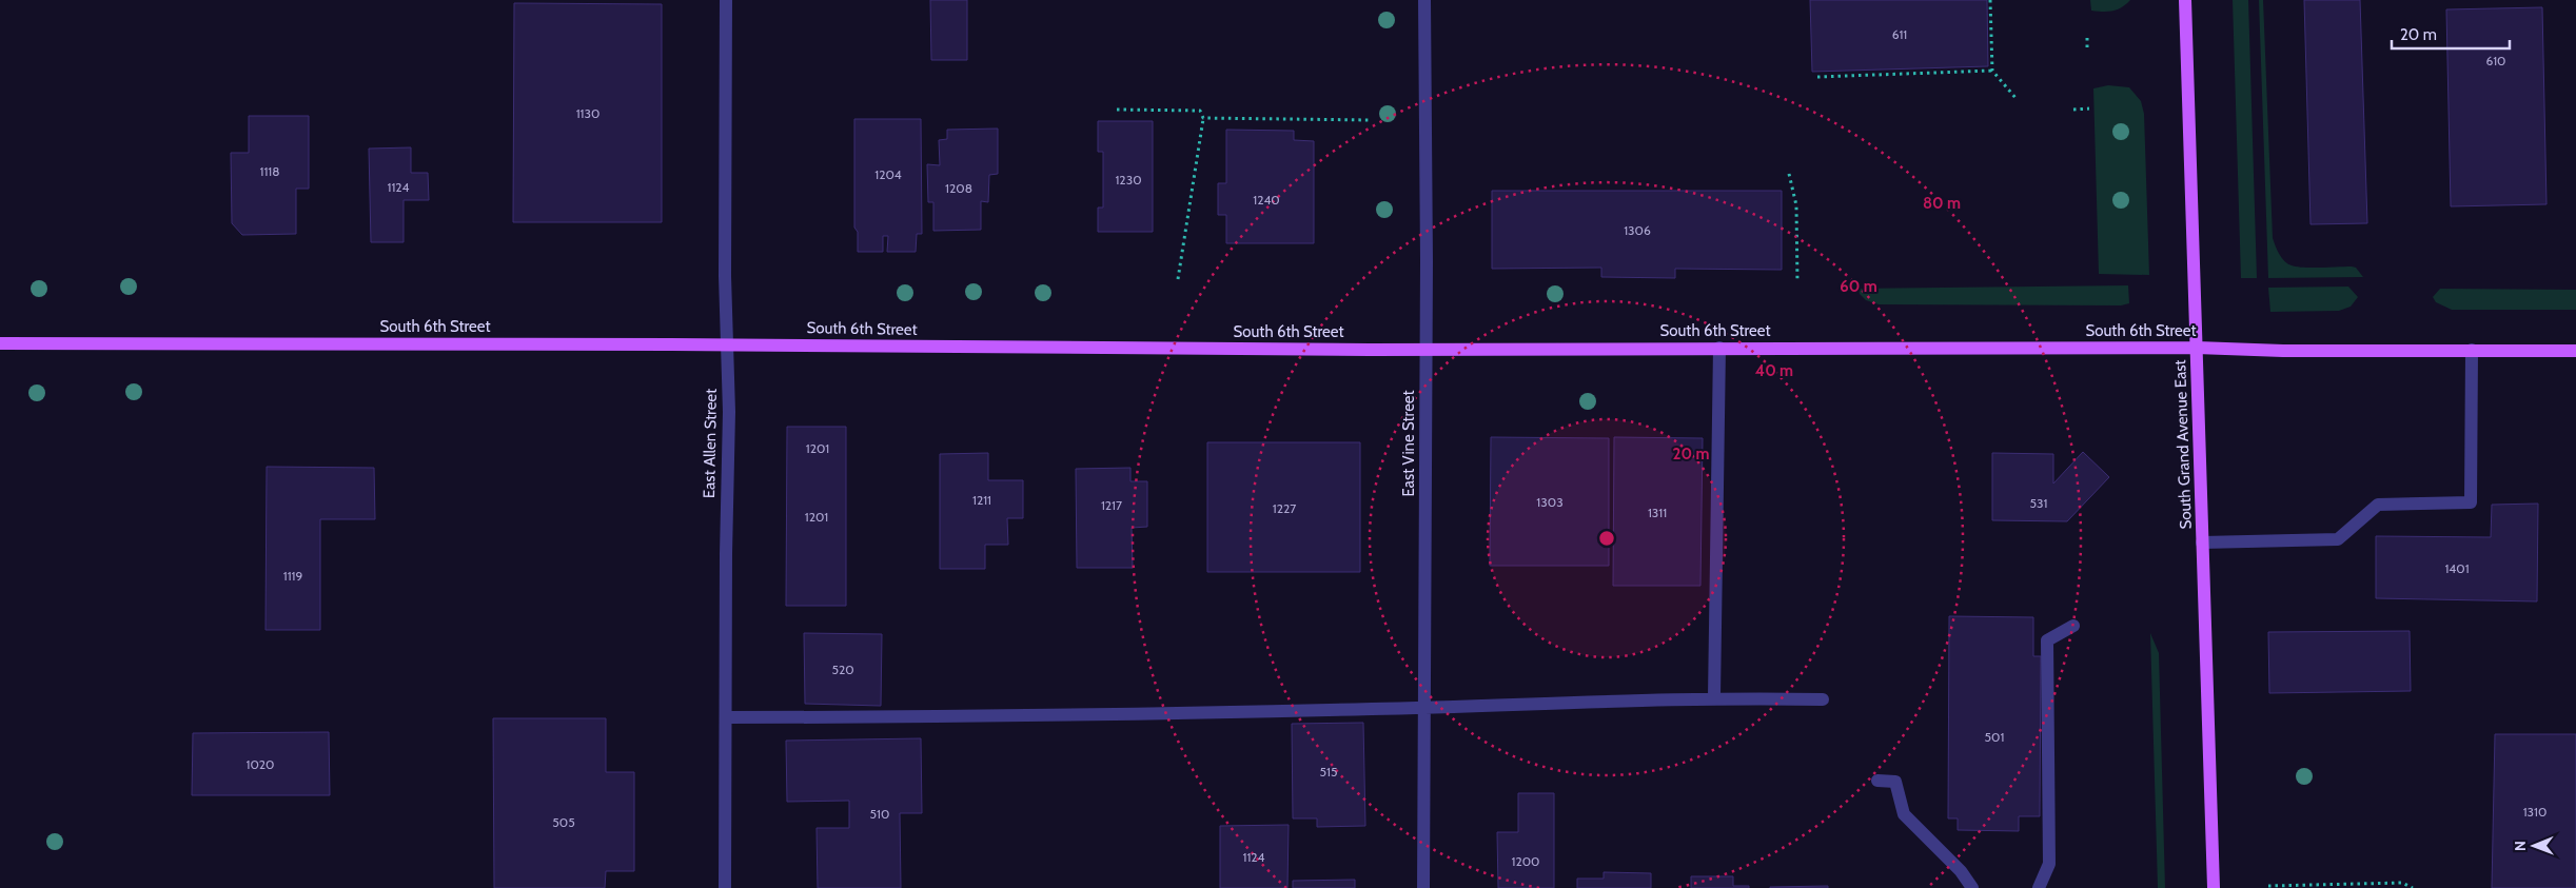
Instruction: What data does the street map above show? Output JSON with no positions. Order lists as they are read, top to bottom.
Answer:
{
  "streets": {
    "main road": ["South 6th Street", "South Grand Avenue East"],
    "street": ["East Allen Street", "East Vine Street"]
  },
  "crossings": [
    ["South 6th Street", "East Allen Street"],
    ["South 6th Street", "East Vine Street"],
    ["South 6th Street", "South Grand Avenue East"]
  ],
  "house_numbers": [
    "611",
    "610",
    "1130",
    "1118",
    "1204",
    "1230",
    "1124",
    "1208",
    "1240",
    "1306",
    "1201",
    "1211",
    "1303",
    "531",
    "1217",
    "1227",
    "1311",
    "1201",
    "1401",
    "1119",
    "520",
    "501",
    "1020",
    "515",
    "1310",
    "510",
    "505",
    "1124",
    "1200"
  ],
  "scale_bar": "20 m",
  "north": "left",
  "rings": [
    "80 m",
    "60 m",
    "40 m",
    "20 m"
  ]
}
